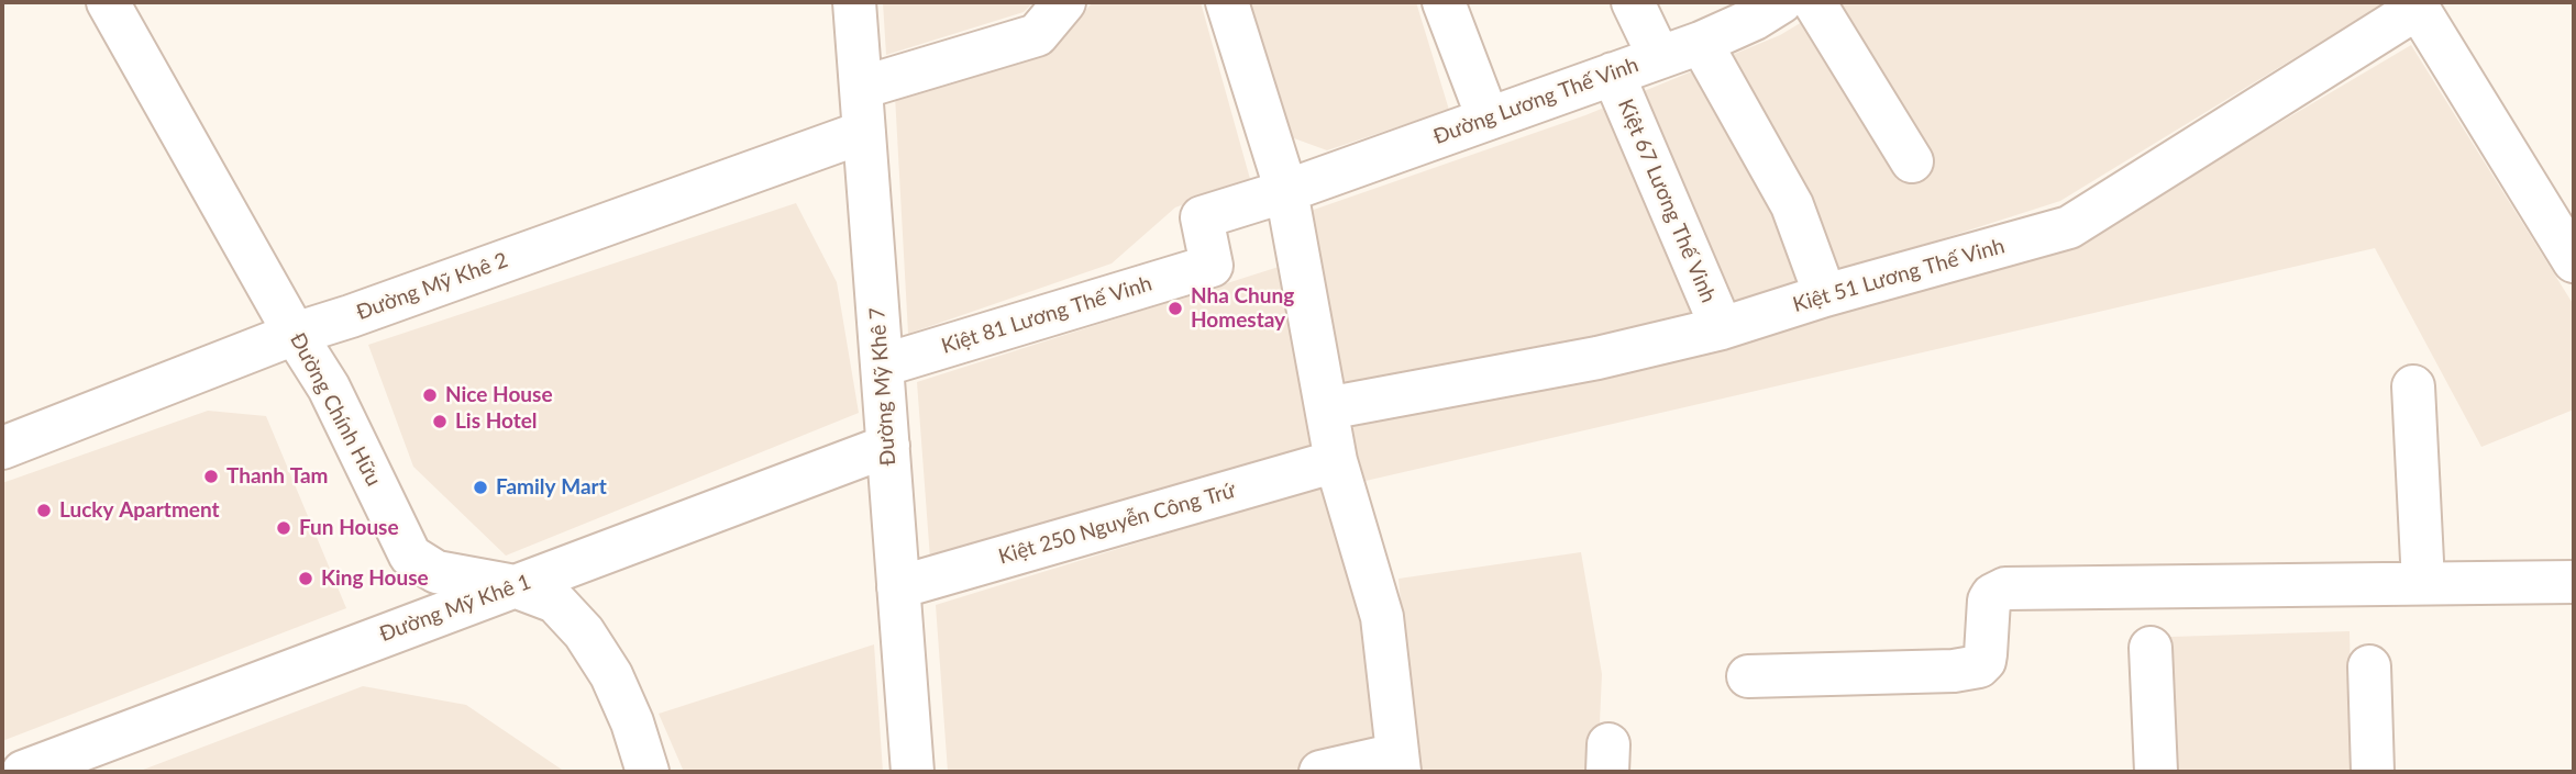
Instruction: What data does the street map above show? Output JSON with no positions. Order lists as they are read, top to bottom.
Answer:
{
  "streets": {
    "street": [
      "Đường Lương Thế Vinh",
      "Kiệt 67 Lương Thế Vinh",
      "Kiệt 51 Lương Thế Vinh",
      "Đường Mỹ Khê 2",
      "Kiệt 81 Lương Thế Vinh",
      "Đường Mỹ Khê 7",
      "Đường Chính Hữu",
      "Kiệt 250 Nguyễn Công Trứ",
      "Đường Mỹ Khê 1"
    ]
  },
  "crossings": [
    ["Đường Lương Thế Vinh", "Kiệt 67 Lương Thế Vinh"],
    ["Đường Lương Thế Vinh", "Kiệt 81 Lương Thế Vinh"],
    ["Kiệt 67 Lương Thế Vinh", "Kiệt 51 Lương Thế Vinh"],
    ["Đường Mỹ Khê 2", "Đường Mỹ Khê 7"],
    ["Đường Mỹ Khê 2", "Đường Chính Hữu"],
    ["Kiệt 81 Lương Thế Vinh", "Đường Mỹ Khê 7"],
    ["Đường Mỹ Khê 7", "Kiệt 250 Nguyễn Công Trứ"],
    ["Đường Mỹ Khê 7", "Đường Mỹ Khê 1"],
    ["Đường Chính Hữu", "Đường Mỹ Khê 1"]
  ],
  "places": [
    "Nha Chung Homestay",
    "Nice House",
    "Lis Hotel",
    "Thanh Tam",
    "Family Mart",
    "Lucky Apartment",
    "Fun House",
    "King House"
  ]
}
